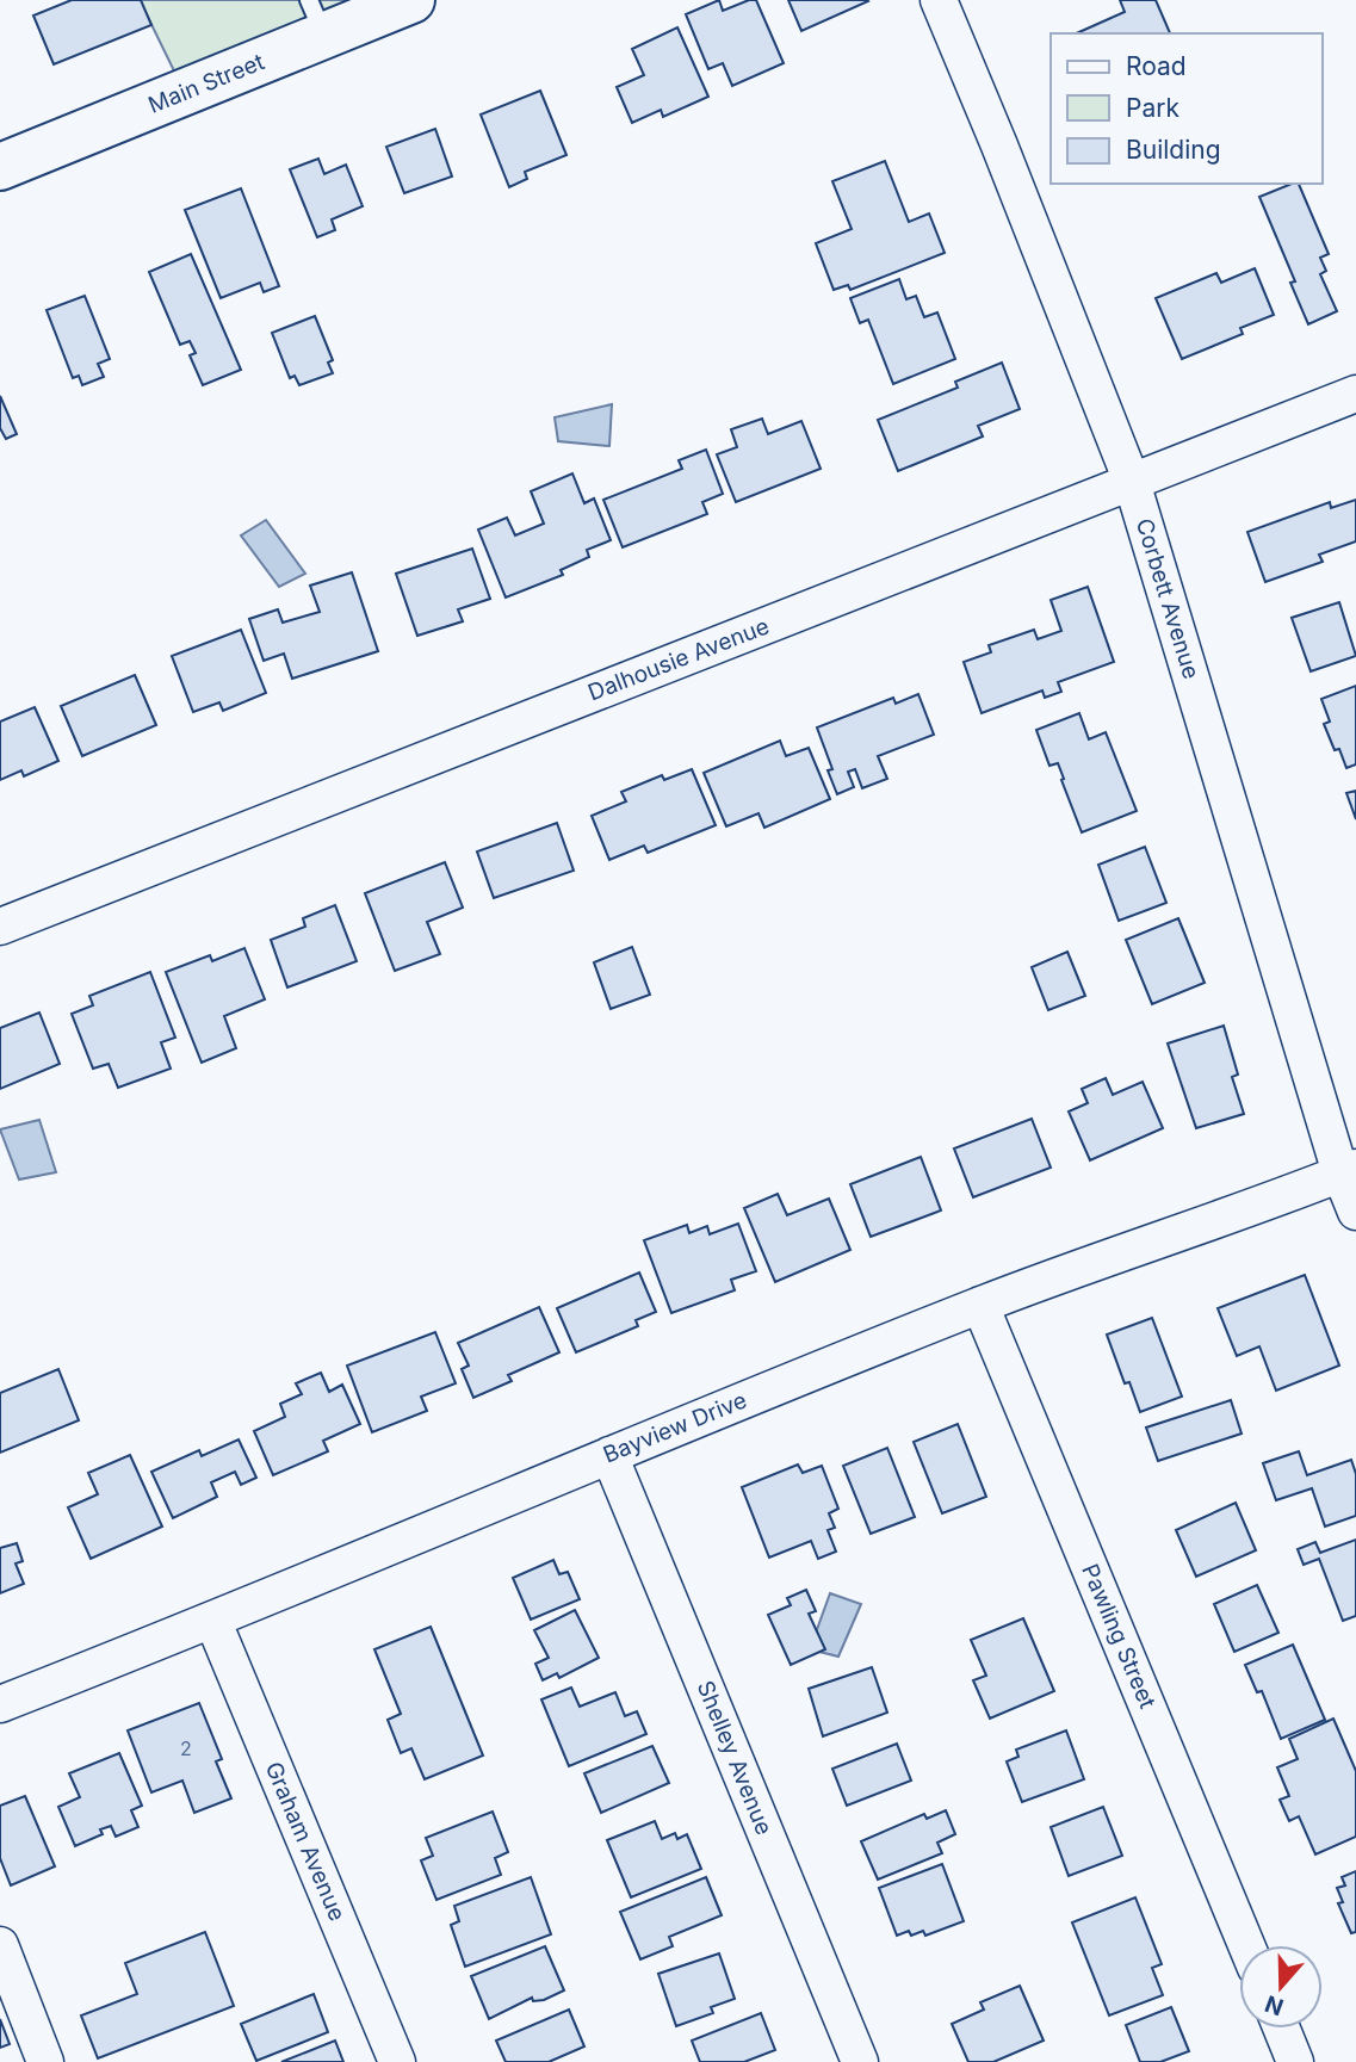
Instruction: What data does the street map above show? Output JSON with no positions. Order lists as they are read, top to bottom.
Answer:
{
  "streets": {
    "main road": ["Main Street"],
    "street": [
      "Corbett Avenue",
      "Dalhousie Avenue",
      "Bayview Drive",
      "Pawling Street",
      "Shelley Avenue",
      "Graham Avenue"
    ]
  },
  "crossings": [
    ["Corbett Avenue", "Dalhousie Avenue"],
    ["Corbett Avenue", "Bayview Drive"],
    ["Bayview Drive", "Pawling Street"],
    ["Bayview Drive", "Shelley Avenue"],
    ["Bayview Drive", "Graham Avenue"]
  ],
  "house_numbers": ["2"],
  "legend": ["Road", "Park", "Building"],
  "north": "bottom"
}
